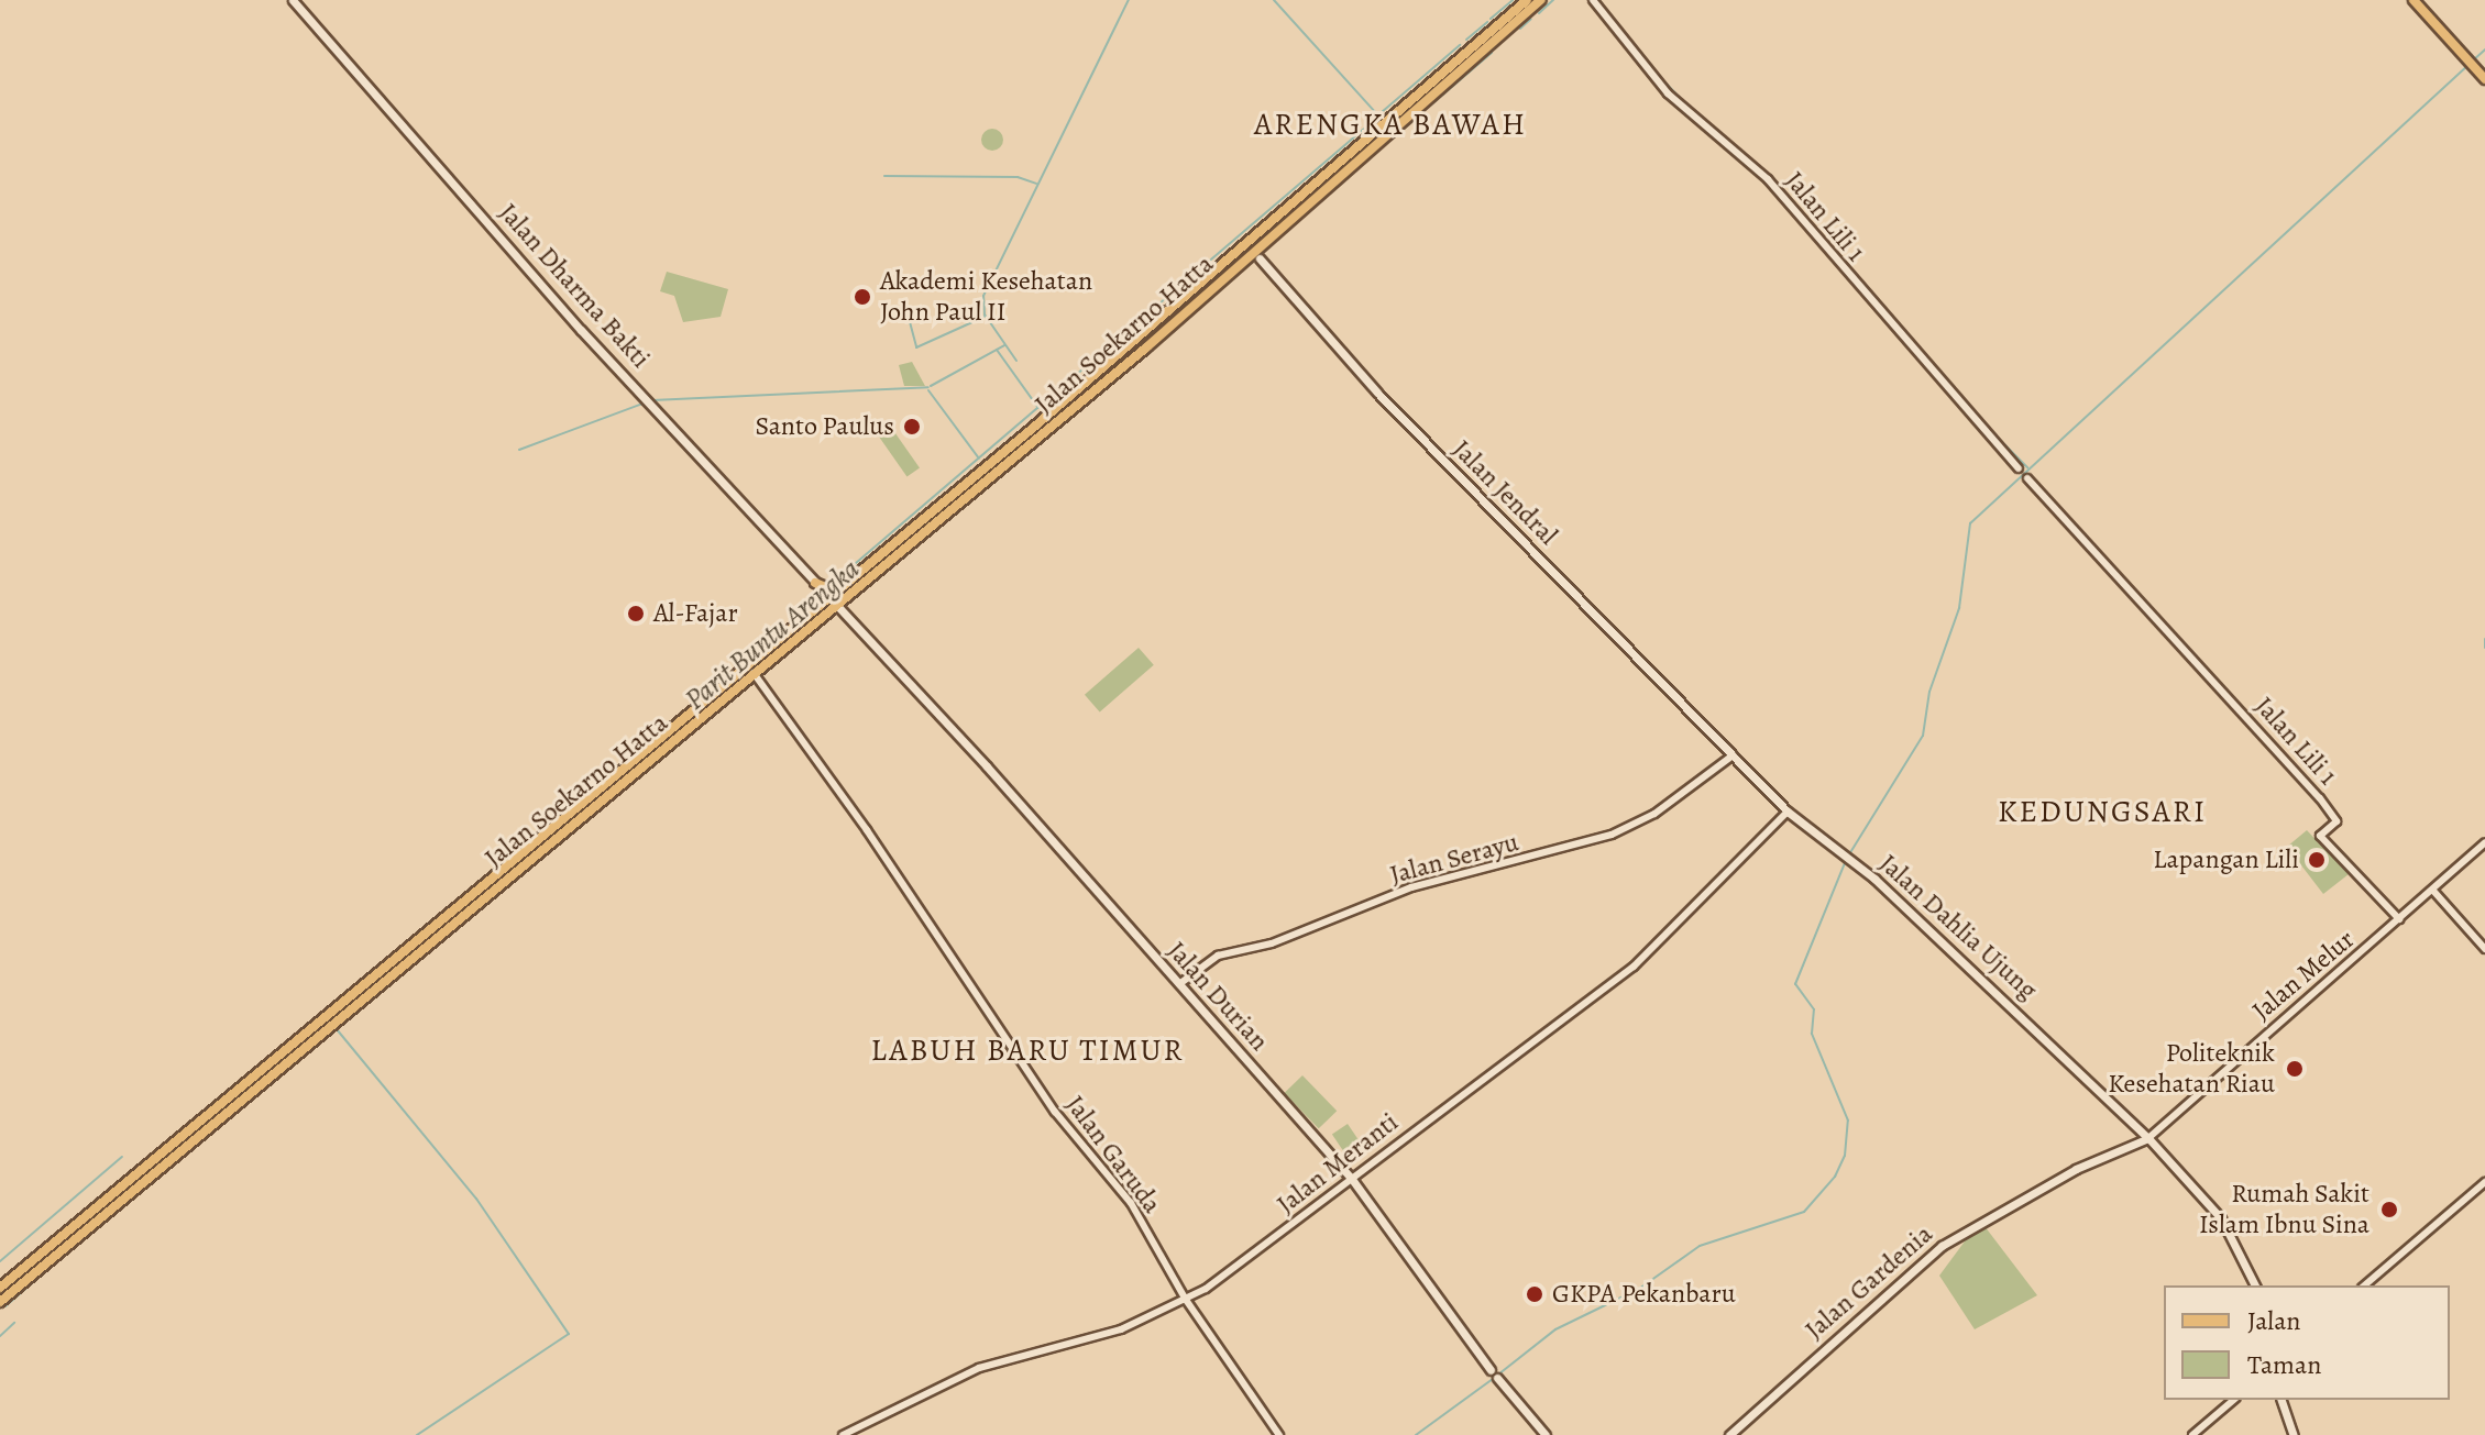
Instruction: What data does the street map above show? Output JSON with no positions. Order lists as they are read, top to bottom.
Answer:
{
  "streets": {
    "main road": [
      "Jalan Dharma Bakti",
      "Jalan Soekarno Hatta",
      "Jalan Jendral",
      "Jalan Dahlia Ujung",
      "Jalan Durian",
      "Jalan Gardenia"
    ],
    "street": [
      "Jalan Lili 1",
      "Jalan Serayu",
      "Jalan Melur",
      "Jalan Garuda",
      "Jalan Meranti"
    ]
  },
  "crossings": [
    ["Jalan Lili 1", "Jalan Melur"],
    ["Jalan Soekarno Hatta", "Jalan Jendral"],
    ["Jalan Soekarno Hatta", "Jalan Durian"],
    ["Jalan Soekarno Hatta", "Jalan Garuda"],
    ["Jalan Jendral", "Jalan Serayu"],
    ["Jalan Jendral", "Jalan Dahlia Ujung"],
    ["Jalan Serayu", "Jalan Dahlia Ujung"],
    ["Jalan Serayu", "Jalan Durian"],
    ["Jalan Dahlia Ujung", "Jalan Melur"],
    ["Jalan Dahlia Ujung", "Jalan Meranti"],
    ["Jalan Dahlia Ujung", "Jalan Gardenia"],
    ["Jalan Melur", "Jalan Gardenia"],
    ["Jalan Durian", "Jalan Meranti"],
    ["Jalan Garuda", "Jalan Meranti"]
  ],
  "districts": ["ARENGKA BAWAH", "KEDUNGSARI", "LABUH BARU TIMUR"],
  "water": ["Parit Buntu Arengka"],
  "places": [
    "Akademi Kesehatan John Paul II",
    "Santo Paulus",
    "Al-Fajar",
    "Lapangan Lili",
    "Politeknik Kesehatan Riau",
    "Rumah Sakit Islam Ibnu Sina",
    "GKPA Pekanbaru"
  ],
  "legend": ["Jalan", "Taman"]
}
